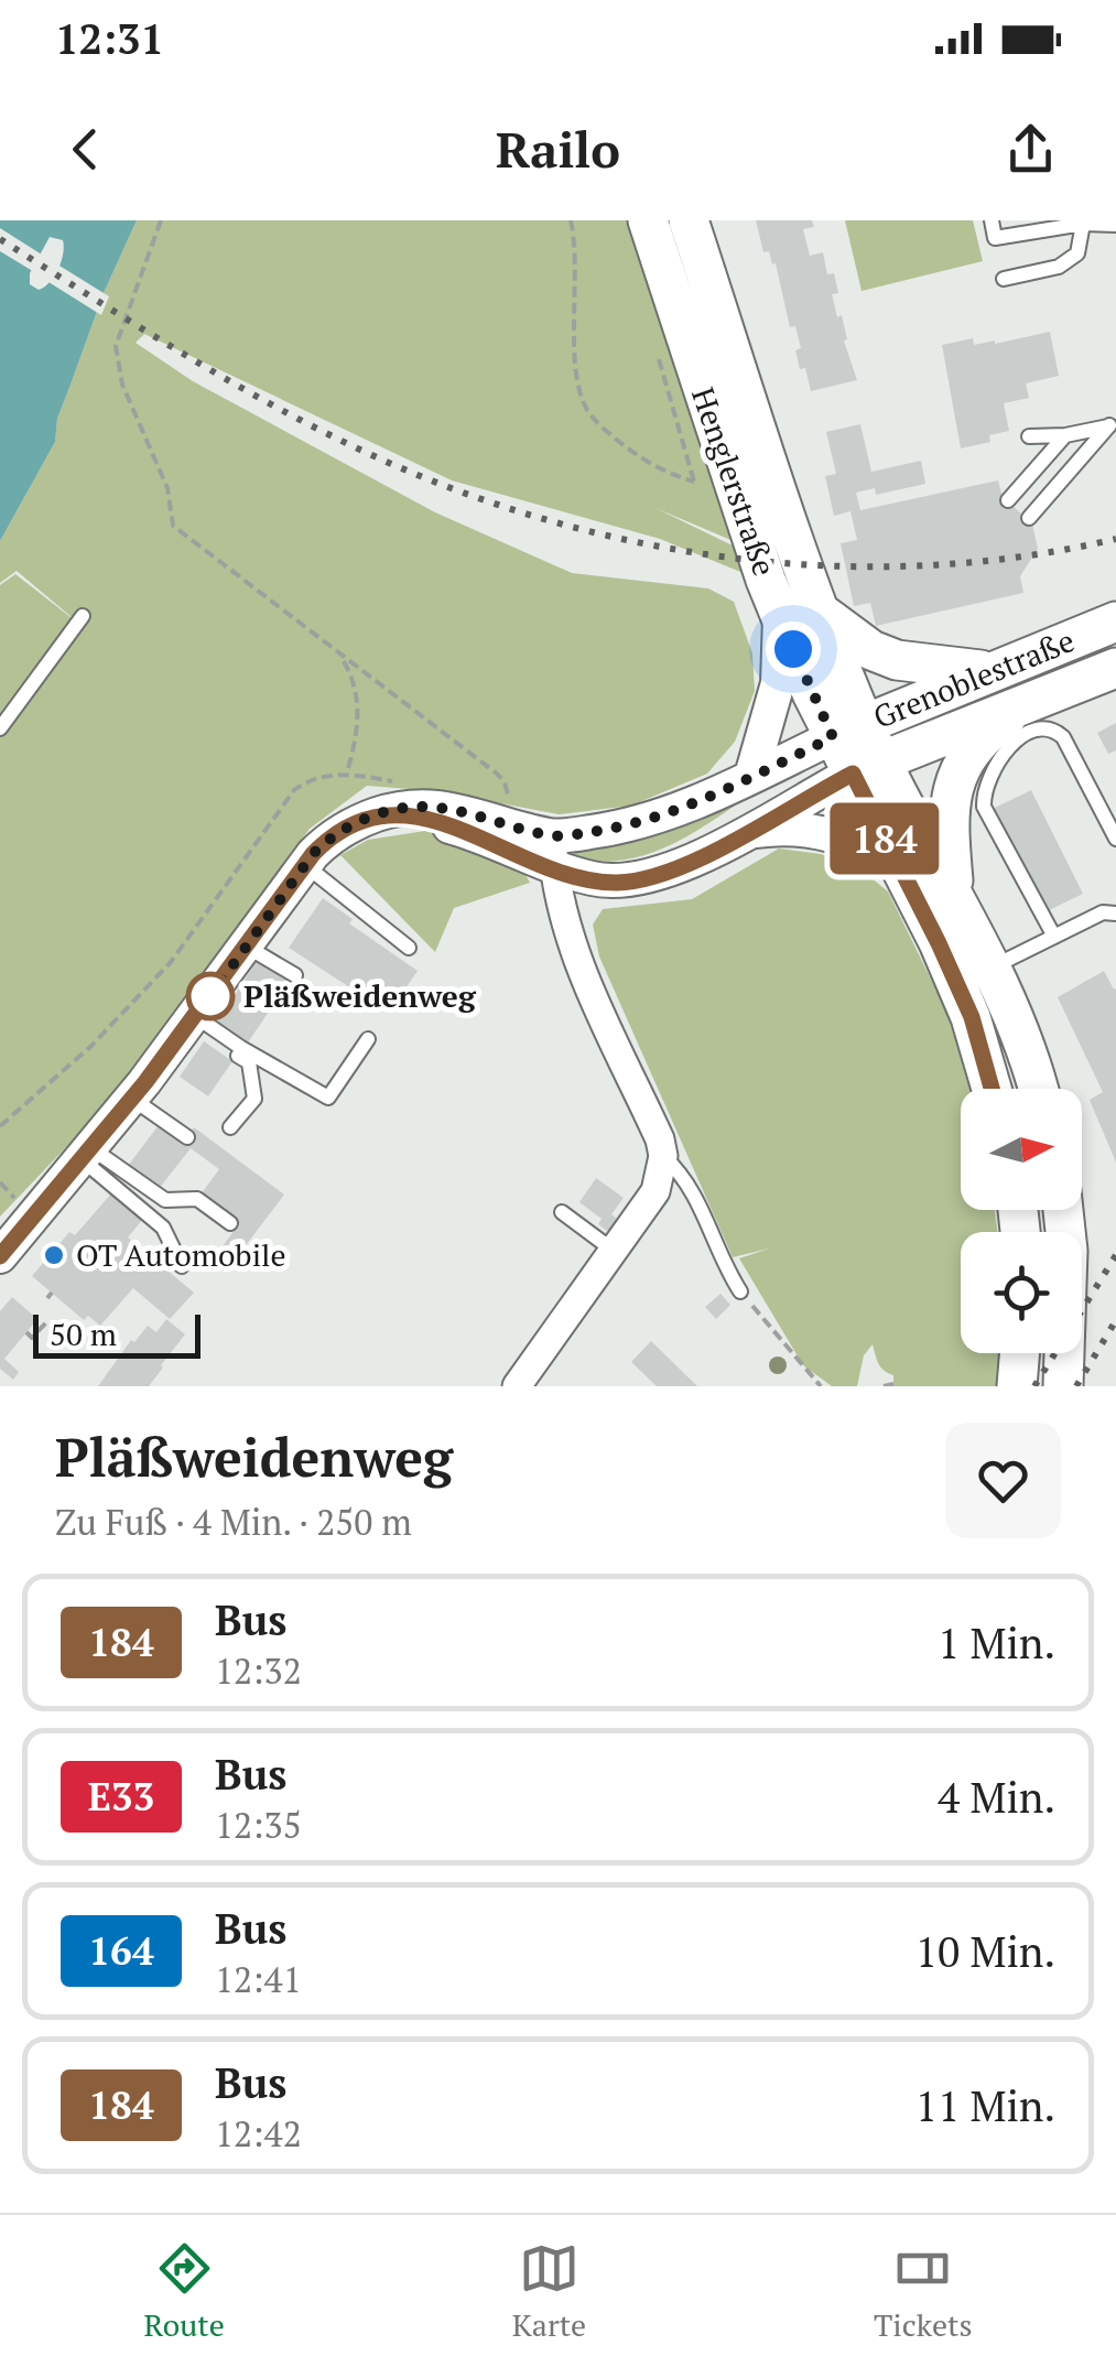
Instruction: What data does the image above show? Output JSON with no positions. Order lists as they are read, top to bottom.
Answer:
{
  "streets": {
    "main road": ["Henglerstraße", "Grenoblestraße"]
  },
  "crossings": [
    ["Henglerstraße", "Grenoblestraße"]
  ],
  "places": ["Pläßweidenweg", "OT Automobile"],
  "lines": ["bus line 184"],
  "scale_bar": "50 m",
  "north": "right",
  "page": {
    "status": "12:31",
    "header": "Railo",
    "on_map": "184",
    "scale": "50 m",
    "heading": ["Pläßweidenweg", "Zu Fuß · 4 Min. · 250 m"],
    "list": [
      {
        "mark": "184",
        "name": "Bus",
        "note": "12:32",
        "value": "1 Min."
      },
      {
        "mark": "E33",
        "name": "Bus",
        "note": "12:35",
        "value": "4 Min."
      },
      {
        "mark": "164",
        "name": "Bus",
        "note": "12:41",
        "value": "10 Min."
      },
      {
        "mark": "184",
        "name": "Bus",
        "note": "12:42",
        "value": "11 Min."
      }
    ],
    "tabs": ["Route", "Karte", "Tickets"]
  }
}
